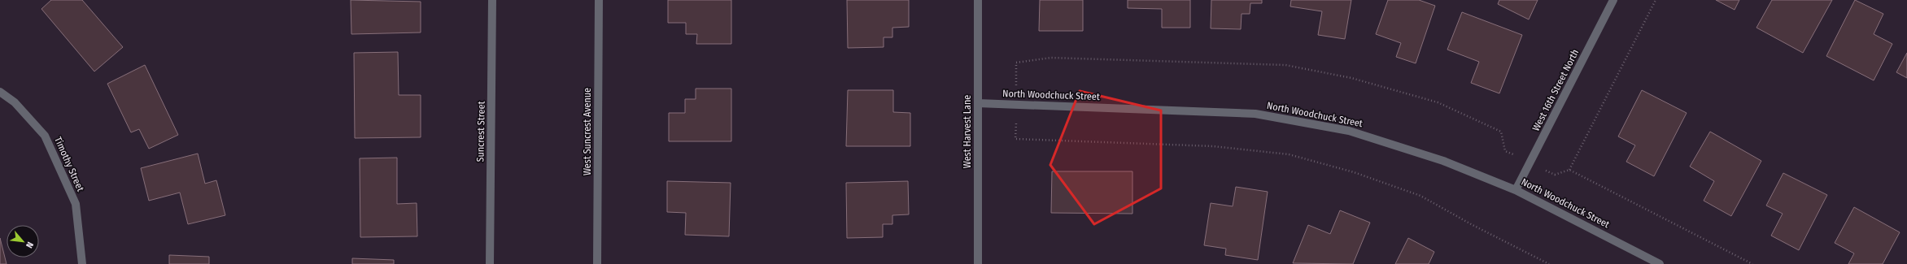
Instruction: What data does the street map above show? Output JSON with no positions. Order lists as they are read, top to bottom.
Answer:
{
  "streets": {
    "street": [
      "West 16th Street North",
      "North Woodchuck Street",
      "Suncrest Street",
      "West Suncrest Avenue",
      "West Harvest Lane",
      "Timothy Street"
    ]
  },
  "crossings": [
    ["West 16th Street North", "North Woodchuck Street"],
    ["North Woodchuck Street", "West Harvest Lane"]
  ],
  "north": "bottom right"
}
